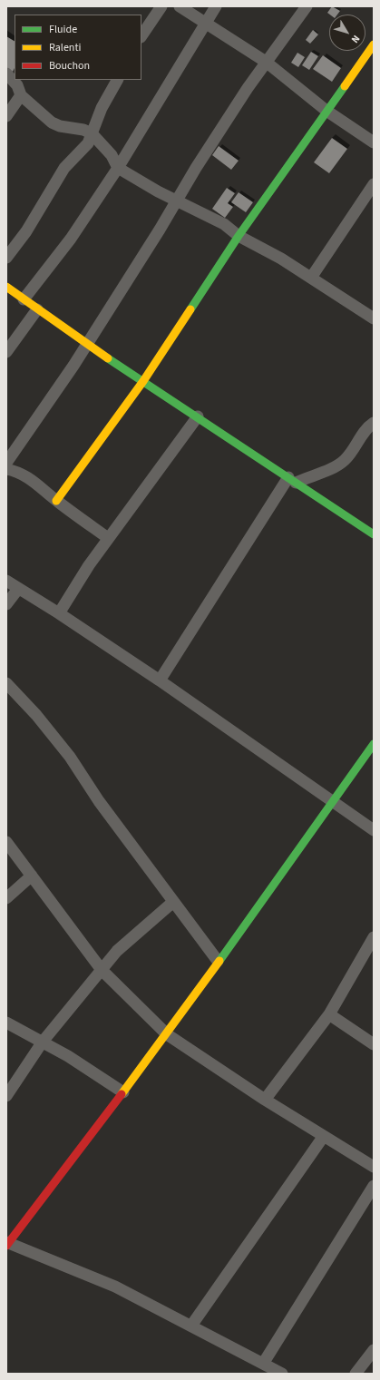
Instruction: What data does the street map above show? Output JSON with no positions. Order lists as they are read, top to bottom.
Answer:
{
  "legend": ["Fluide", "Ralenti", "Bouchon"],
  "north": "bottom right"
}
